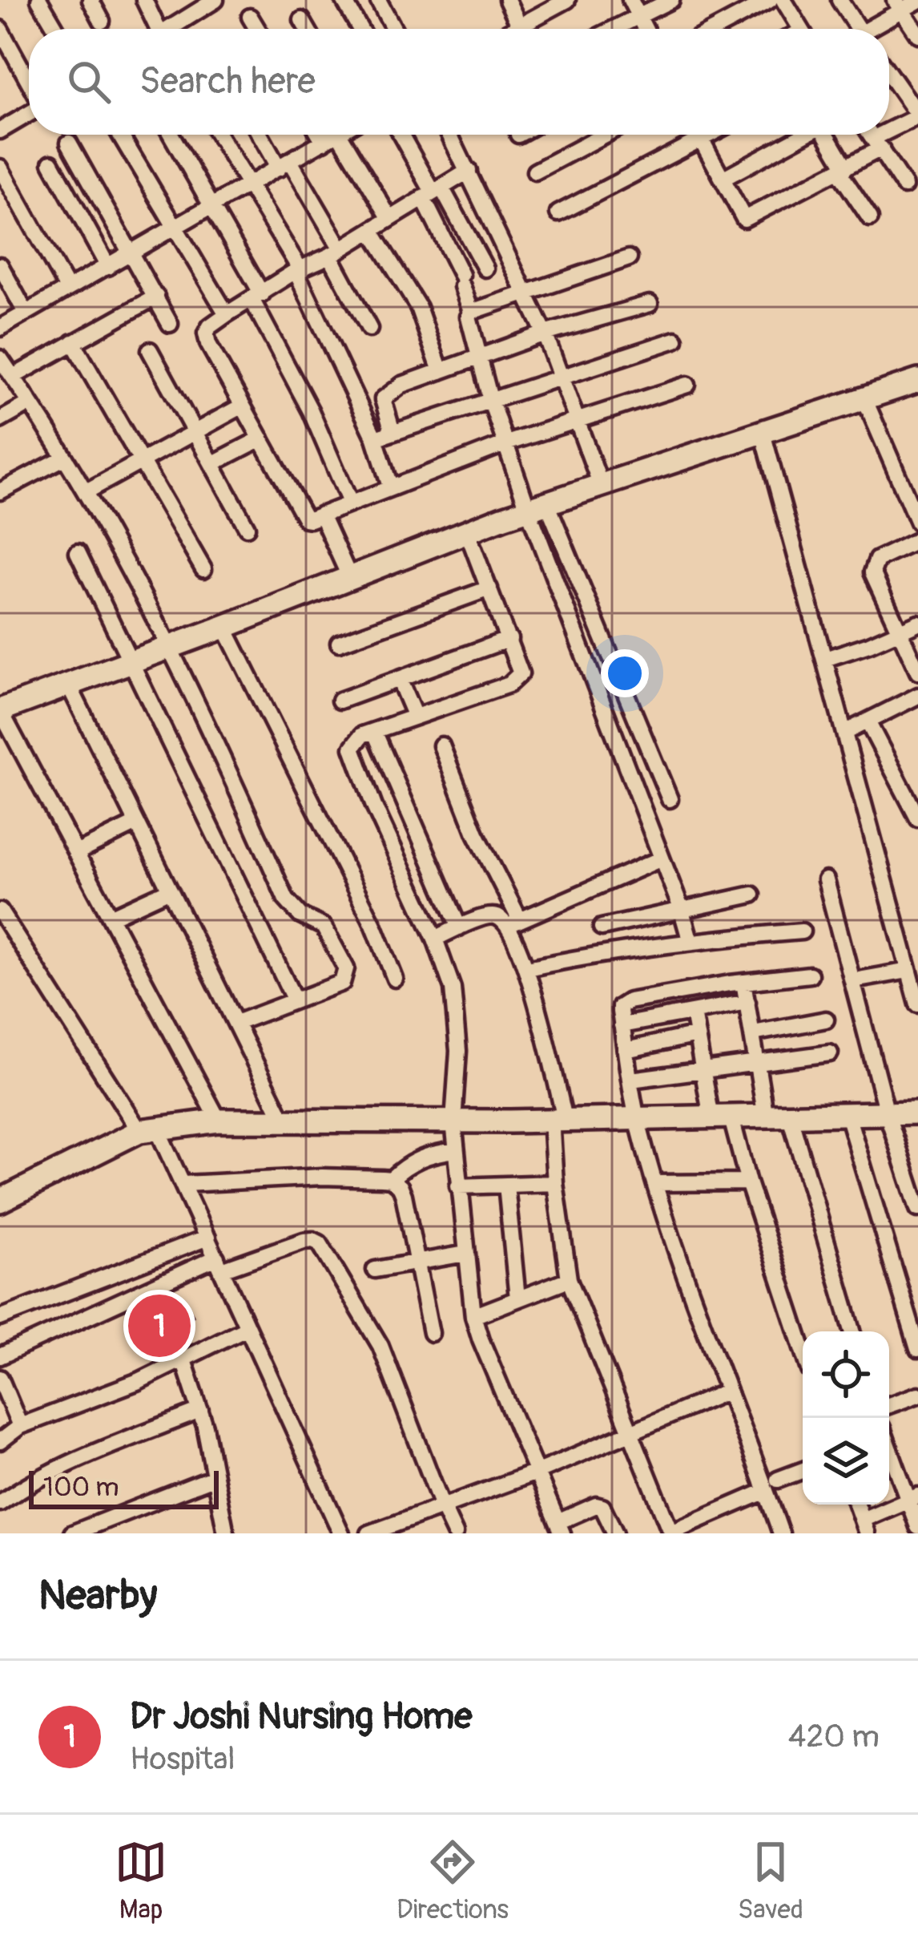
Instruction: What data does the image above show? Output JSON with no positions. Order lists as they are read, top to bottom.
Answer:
{
  "scale_bar": "100 m",
  "page": {
    "search": "Search here",
    "pins": "1",
    "scale": "100 m",
    "heading": "Nearby",
    "list": [
      {
        "mark": "1",
        "name": "Dr Joshi Nursing Home",
        "note": "Hospital",
        "value": "420 m"
      }
    ],
    "nav": ["Map", "Directions", "Saved"]
  }
}
